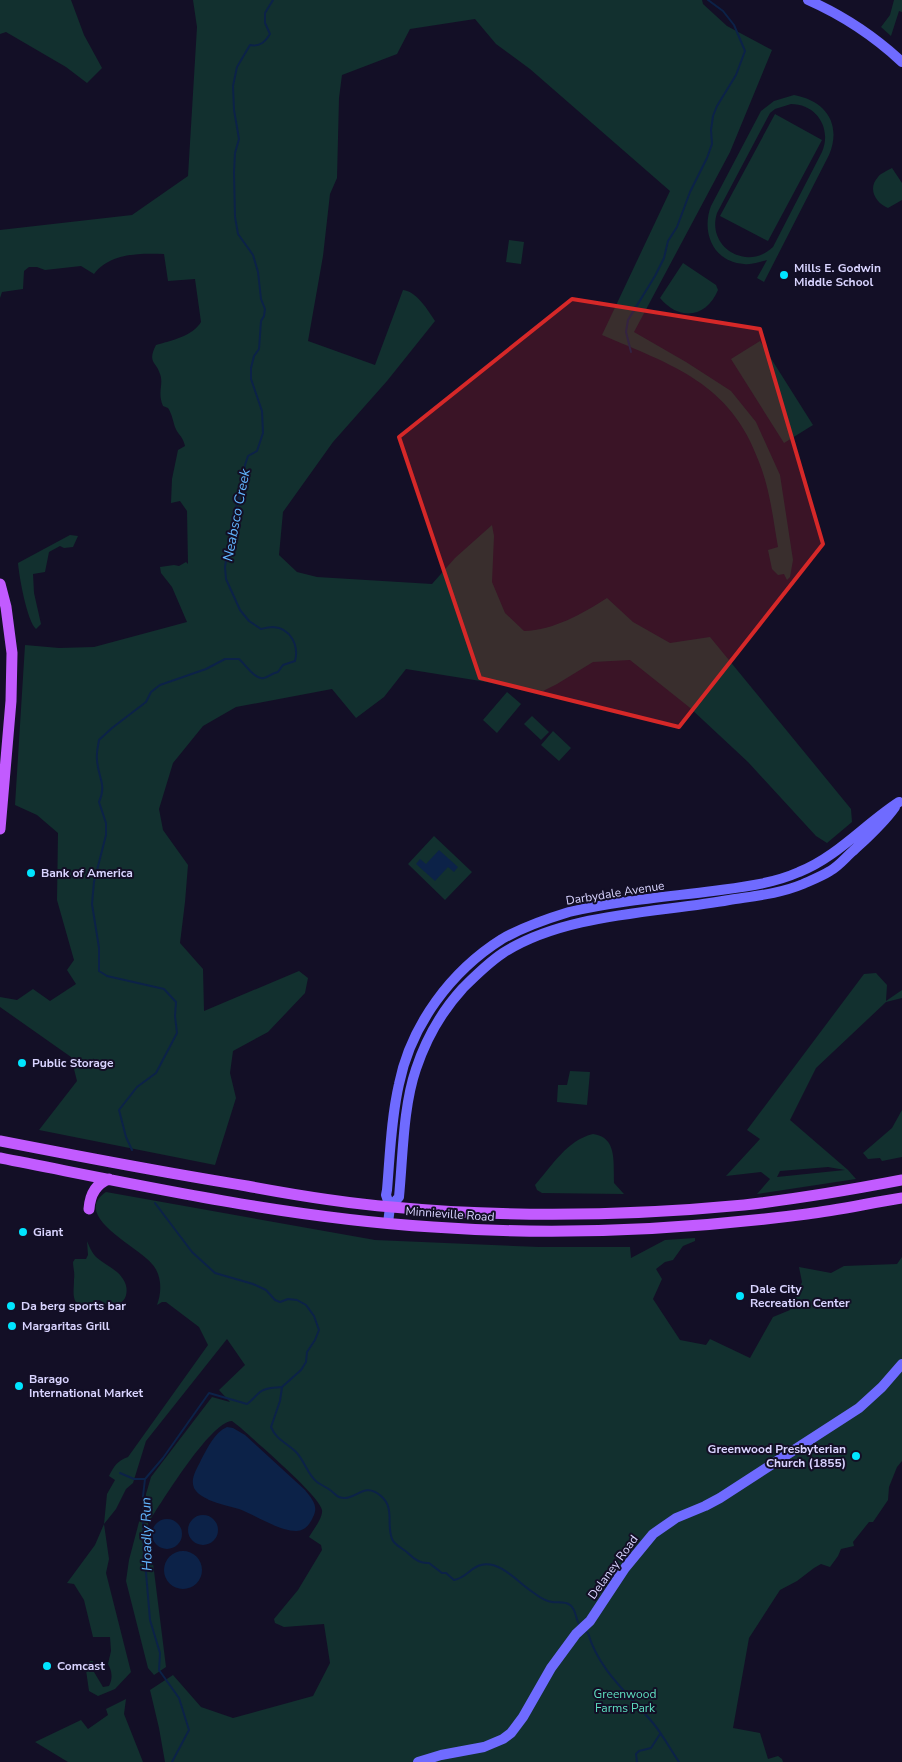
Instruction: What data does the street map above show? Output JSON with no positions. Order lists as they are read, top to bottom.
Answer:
{
  "streets": {
    "main road": ["Minnieville Road"],
    "street": ["Darbydale Avenue", "Delaney Road"]
  },
  "crossings": [
    ["Darbydale Avenue", "Minnieville Road"]
  ],
  "water": ["Neabsco Creek", "Hoadly Run"],
  "parks": ["Greenwood Farms Park"],
  "places": [
    "Mills E. Godwin Middle School",
    "Bank of America",
    "Public Storage",
    "Giant",
    "Dale City Recreation Center",
    "Da berg sports bar",
    "Margaritas Grill",
    "Barago International Market",
    "Greenwood Presbyterian Church (1855)",
    "Comcast"
  ]
}
